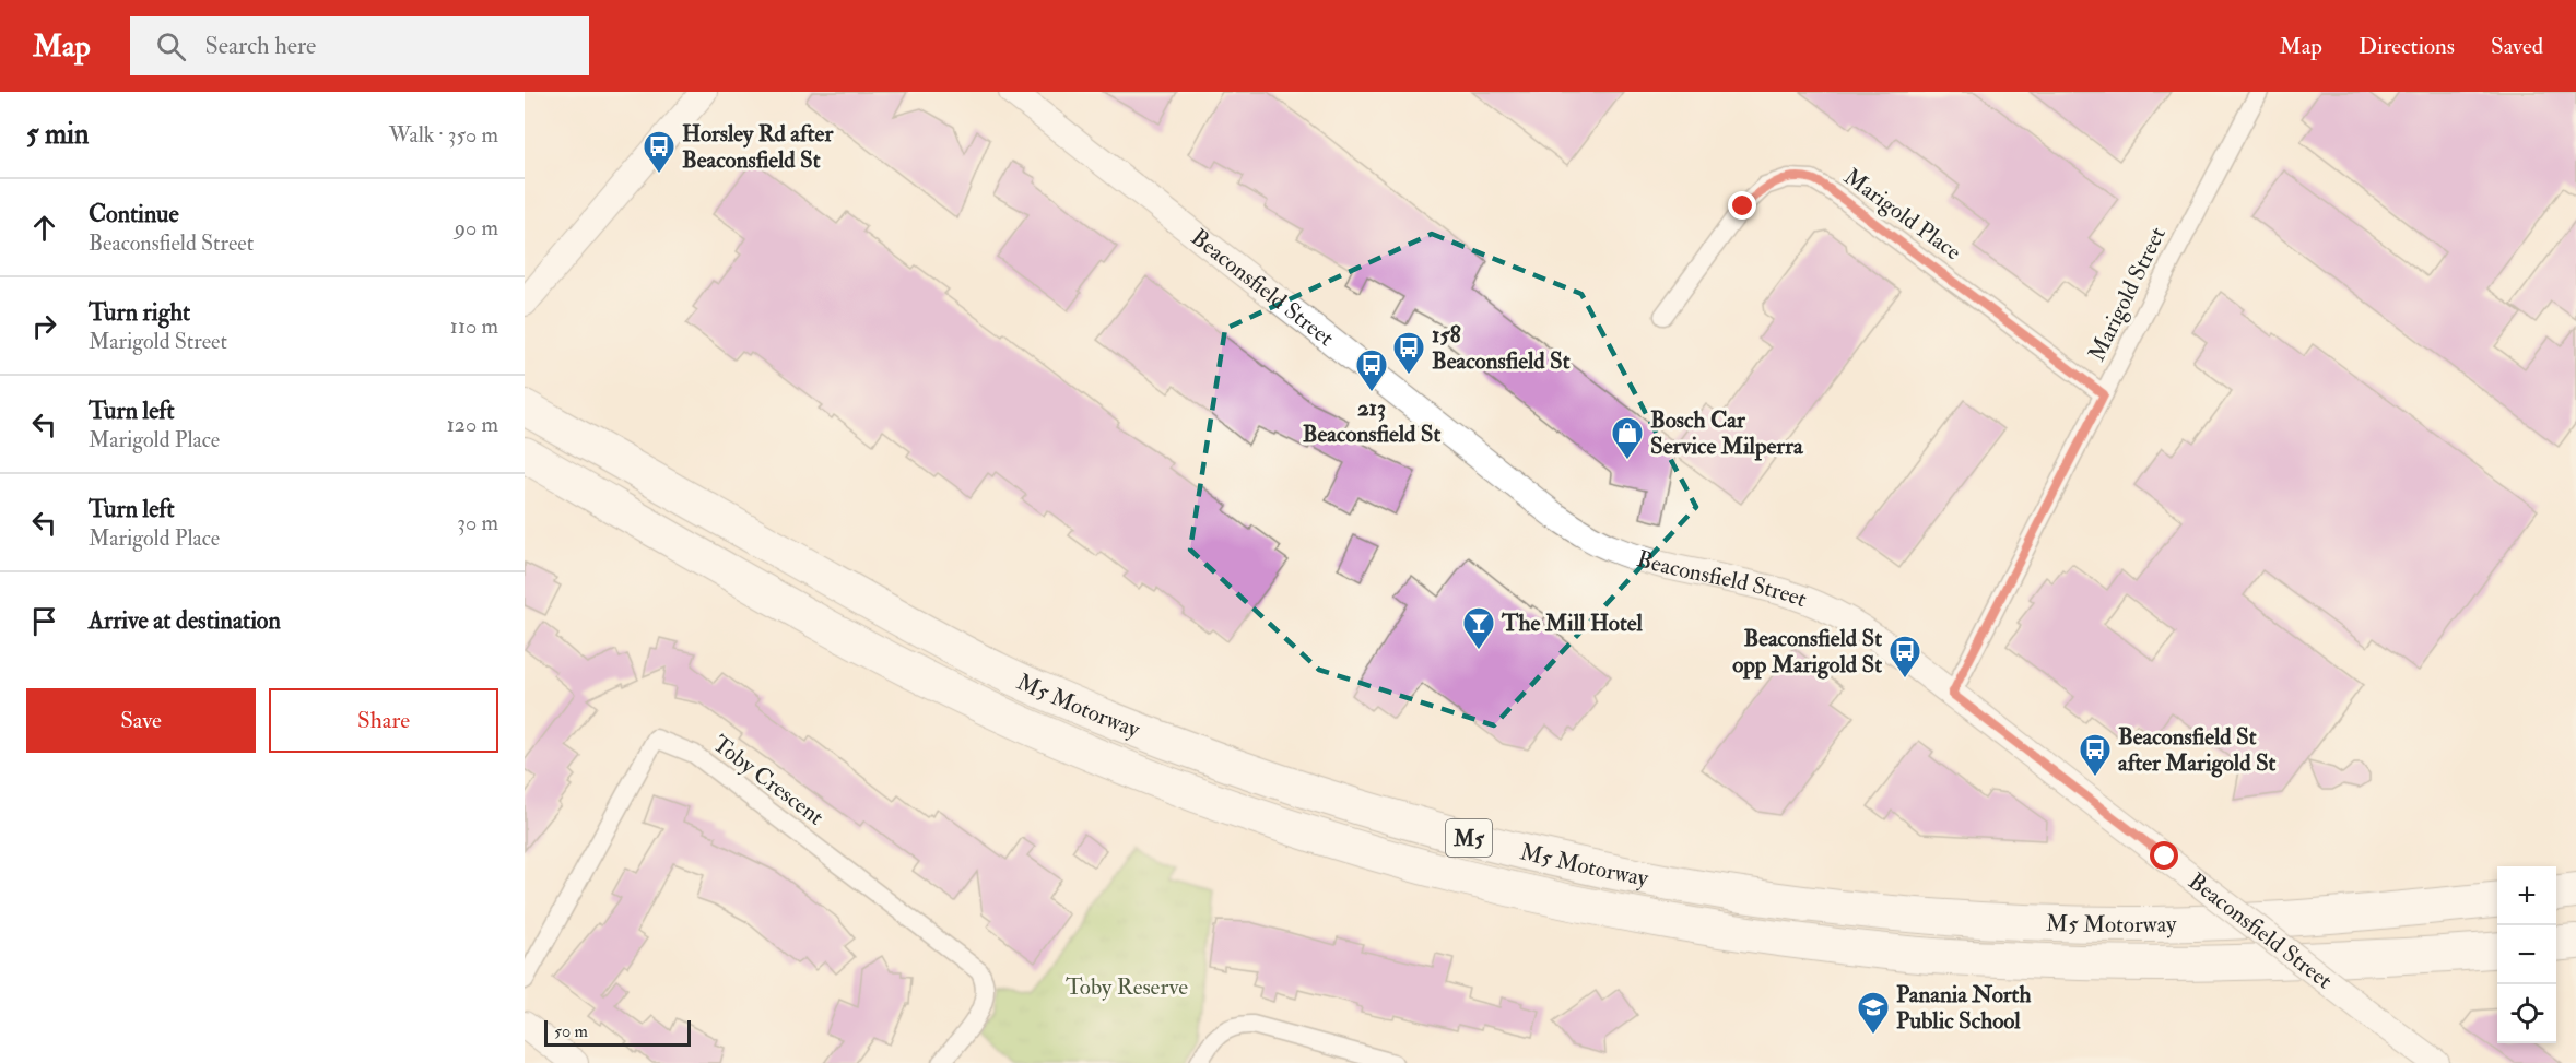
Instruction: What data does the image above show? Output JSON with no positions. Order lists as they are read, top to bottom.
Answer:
{
  "streets": {
    "highway": ["M5 Motorway", "M5"],
    "main road": ["Beaconsfield Street"],
    "street": ["Marigold Place", "Marigold Street", "Toby Crescent"]
  },
  "crossings": [
    ["Marigold Place", "Marigold Street"],
    ["Beaconsfield Street", "Marigold Street"]
  ],
  "parks": ["Toby Reserve"],
  "places": {
    "bus stop": [
      "Horsley Rd after Beaconsfield St",
      "158 Beaconsfield St",
      "213 Beaconsfield St",
      "Beaconsfield St opp Marigold St",
      "Beaconsfield St after Marigold St"
    ],
    "shop": ["Bosch Car Service Milperra"],
    "bar": ["The Mill Hotel"],
    "school or university": ["Panania North Public School"]
  },
  "scale_bar": "50 m",
  "page": {
    "header": "Map",
    "search": "Search here",
    "nav": ["Map", "Directions", "Saved"],
    "heading": ["5 min", "Walk · 350 m"],
    "list": [
      ["Continue", "Beaconsfield Street", "90 m"],
      ["Turn right", "Marigold Street", "110 m"],
      ["Turn left", "Marigold Place", "120 m"],
      ["Turn left", "Marigold Place", "30 m"],
      "Arrive at destination"
    ],
    "buttons": ["Save", "Share"],
    "map_buttons": ["+", "−"],
    "scale": "50 m"
  }
}
